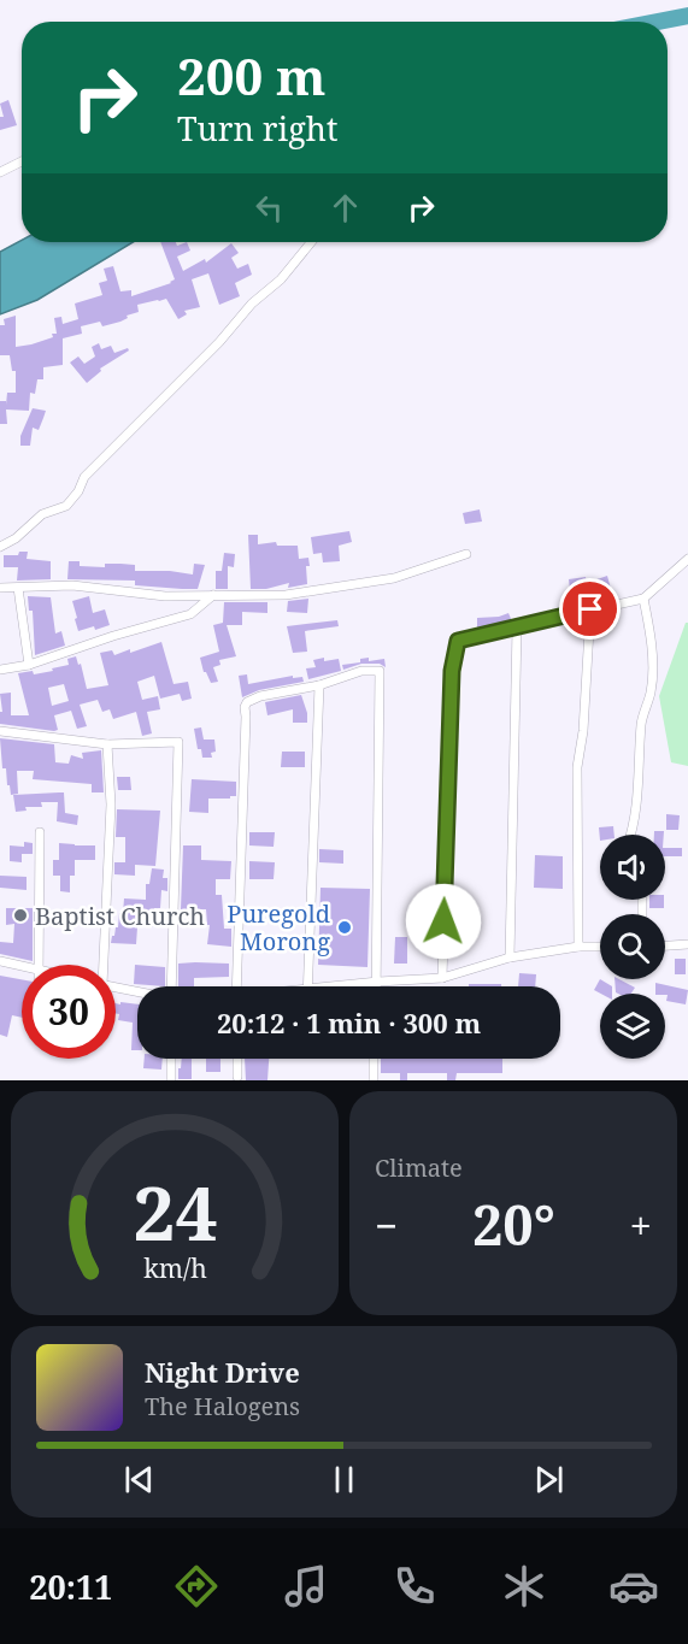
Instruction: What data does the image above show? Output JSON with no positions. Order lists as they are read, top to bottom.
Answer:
{
  "places": ["Baptist Church", "Puregold Morong"],
  "page": {
    "turn": ["200 m", "Turn right"],
    "limit": "30",
    "trip": "20:12 · 1 min · 300 m",
    "tile": "Climate",
    "heat": ["−", "20°", "+"],
    "song": ["Night Drive", "The Halogens"],
    "tabs": "20:11",
    "gauge": ["24", "km/h"]
  }
}
